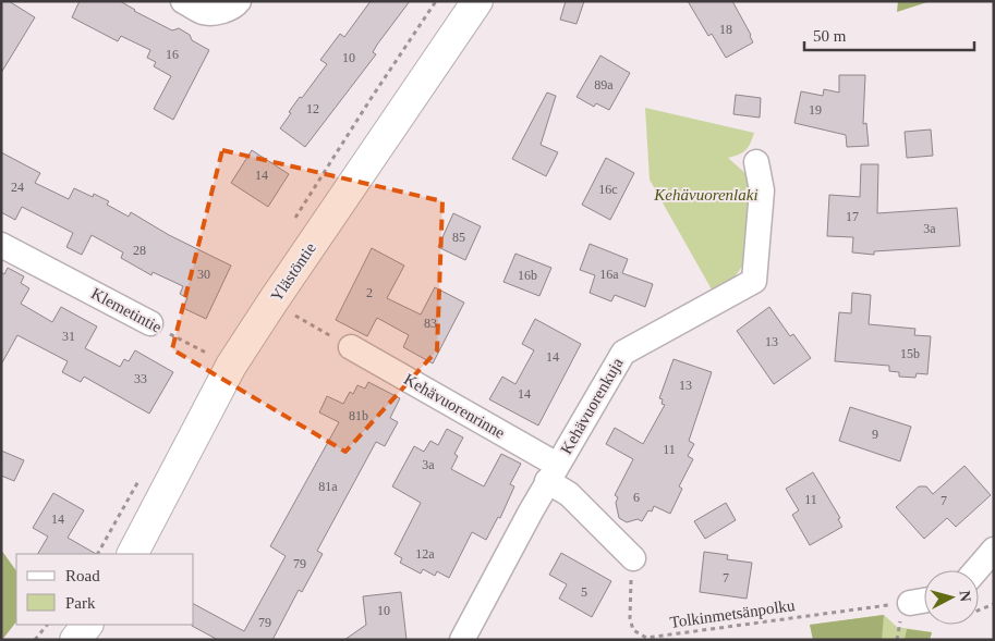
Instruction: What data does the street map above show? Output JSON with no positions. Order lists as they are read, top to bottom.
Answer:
{
  "streets": {
    "main road": ["Ylästöntie"],
    "street": ["Klemetintie", "Kehävuorenrinne", "Kehävuorenkuja"],
    "path": ["Tolkinmetsänpolku"]
  },
  "crossings": [
    ["Ylästöntie", "Klemetintie"],
    ["Kehävuorenrinne", "Kehävuorenkuja"],
    ["Kehävuorenrinne", "Tolkinmetsänpolku"]
  ],
  "parks": ["Kehävuorenlaki"],
  "house_numbers": [
    "18",
    "16",
    "10",
    "89a",
    "12",
    "19",
    "14",
    "24",
    "16c",
    "17",
    "3a",
    "85",
    "28",
    "30",
    "16a",
    "16b",
    "2",
    "83",
    "31",
    "13",
    "15b",
    "14",
    "33",
    "13",
    "14",
    "81b",
    "9",
    "11",
    "3a",
    "81a",
    "6",
    "11",
    "7",
    "14",
    "12a",
    "79",
    "7",
    "5",
    "10",
    "79"
  ],
  "legend": ["Road", "Park"],
  "scale_bar": "50 m",
  "north": "right"
}
